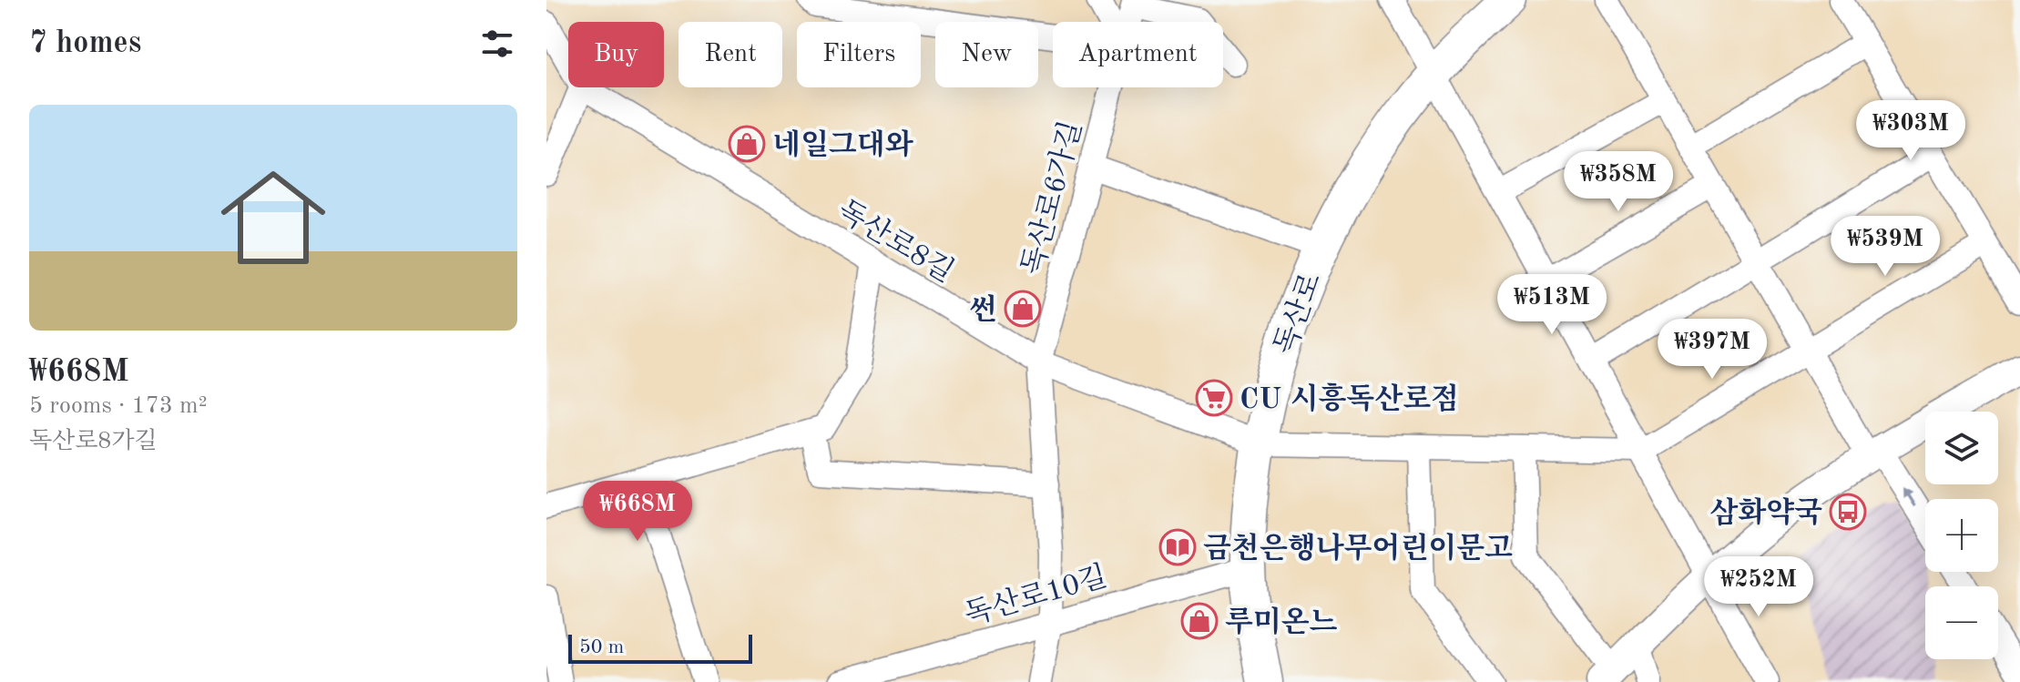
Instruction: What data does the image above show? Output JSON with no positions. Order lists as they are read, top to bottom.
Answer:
{
  "streets": {
    "main road": ["독산로"],
    "street": ["독산로6가길", "독산로8길", "독산로10길"]
  },
  "crossings": [
    ["독산로6가길", "독산로8길"],
    ["독산로6가길", "독산로"],
    ["독산로6가길", "독산로10길"],
    ["독산로8길", "독산로"],
    ["독산로", "독산로10길"]
  ],
  "places": {
    "shop": ["네일그대와", "썬", "루미온느"],
    "supermarket": ["CU 시흥독산로점"],
    "bus stop": ["삼화약국"],
    "library": ["금천은행나무어린이문고"]
  },
  "scale_bar": "50 m",
  "page": {
    "heading": "7 homes",
    "chip": [
      "Buy",
      "Rent",
      "Filters",
      "New",
      "Apartment"
    ],
    "list": [
      {
        "name": "₩668M",
        "note": "5 rooms · 173 m² · 독산로8가길"
      }
    ],
    "price": [
      "₩303M",
      "₩358M",
      "₩539M",
      "₩513M",
      "₩397M",
      "₩668M",
      "₩252M"
    ],
    "map_buttons": ["+", "−"],
    "scale": "50 m"
  }
}
